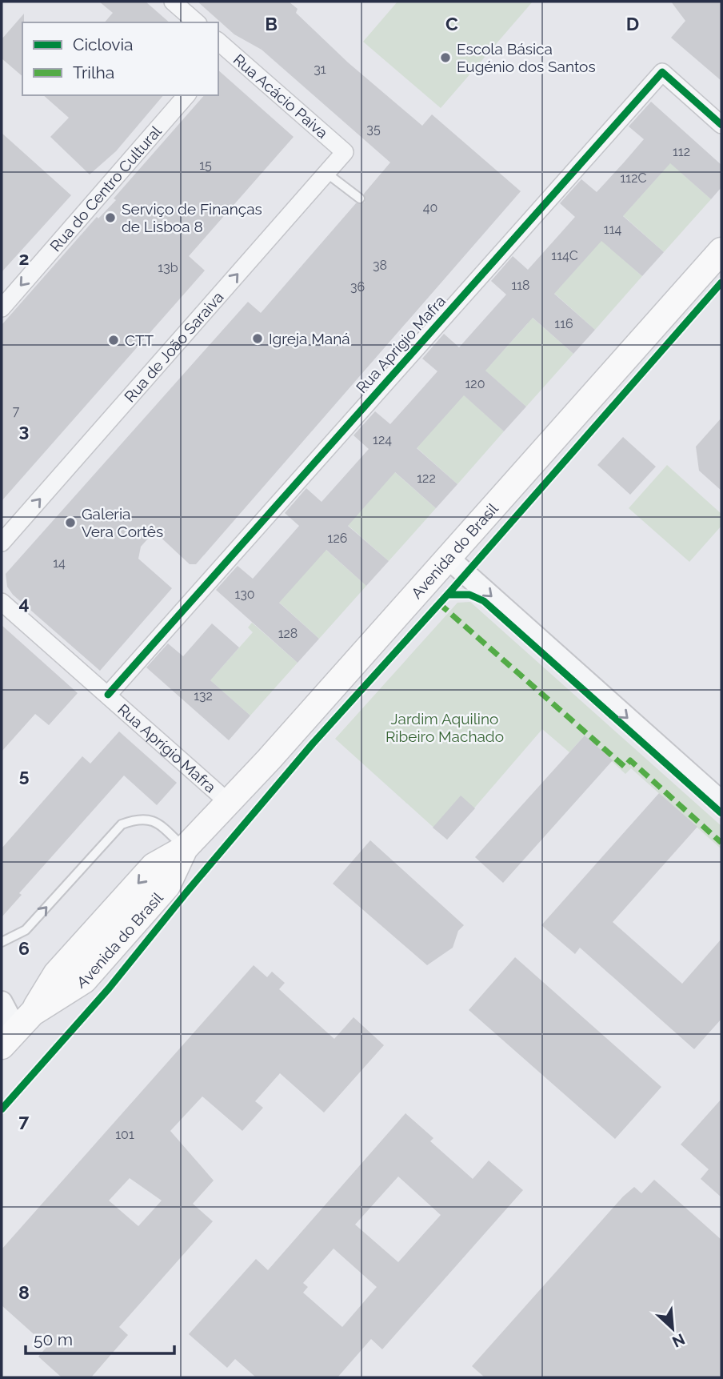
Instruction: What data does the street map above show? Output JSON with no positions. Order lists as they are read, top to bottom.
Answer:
{
  "streets": {
    "main road": ["Avenida do Brasil"],
    "street": [
      "Rua Acácio Paiva",
      "Rua do Centro Cultural",
      "Rua Aprígio Mafra",
      "Rua de João Saraiva"
    ]
  },
  "crossings": [
    ["Rua Acácio Paiva", "Rua de João Saraiva"],
    ["Rua Aprígio Mafra", "Avenida do Brasil"]
  ],
  "one_way": ["Rua do Centro Cultural", "Rua de João Saraiva"],
  "parks": ["Jardim Aquilino Ribeiro Machado"],
  "places": [
    "Escola Básica Eugénio dos Santos",
    "Serviço de Finanças de Lisboa 8",
    "Igreja Maná",
    "CTT",
    "Galeria Vera Cortês"
  ],
  "house_numbers": [
    "31",
    "35",
    "112",
    "15",
    "112C",
    "40",
    "114",
    "114C",
    "38",
    "13b",
    "118",
    "36",
    "116",
    "120",
    "7",
    "124",
    "122",
    "126",
    "14",
    "130",
    "128",
    "132",
    "101"
  ],
  "legend": ["Ciclovia", "Trilha"],
  "scale_bar": "50 m",
  "north": "bottom right",
  "grid": {
    "columns": ["B", "C", "D"],
    "rows": [
      "2",
      "3",
      "4",
      "5",
      "6",
      "7",
      "8"
    ]
  }
}
